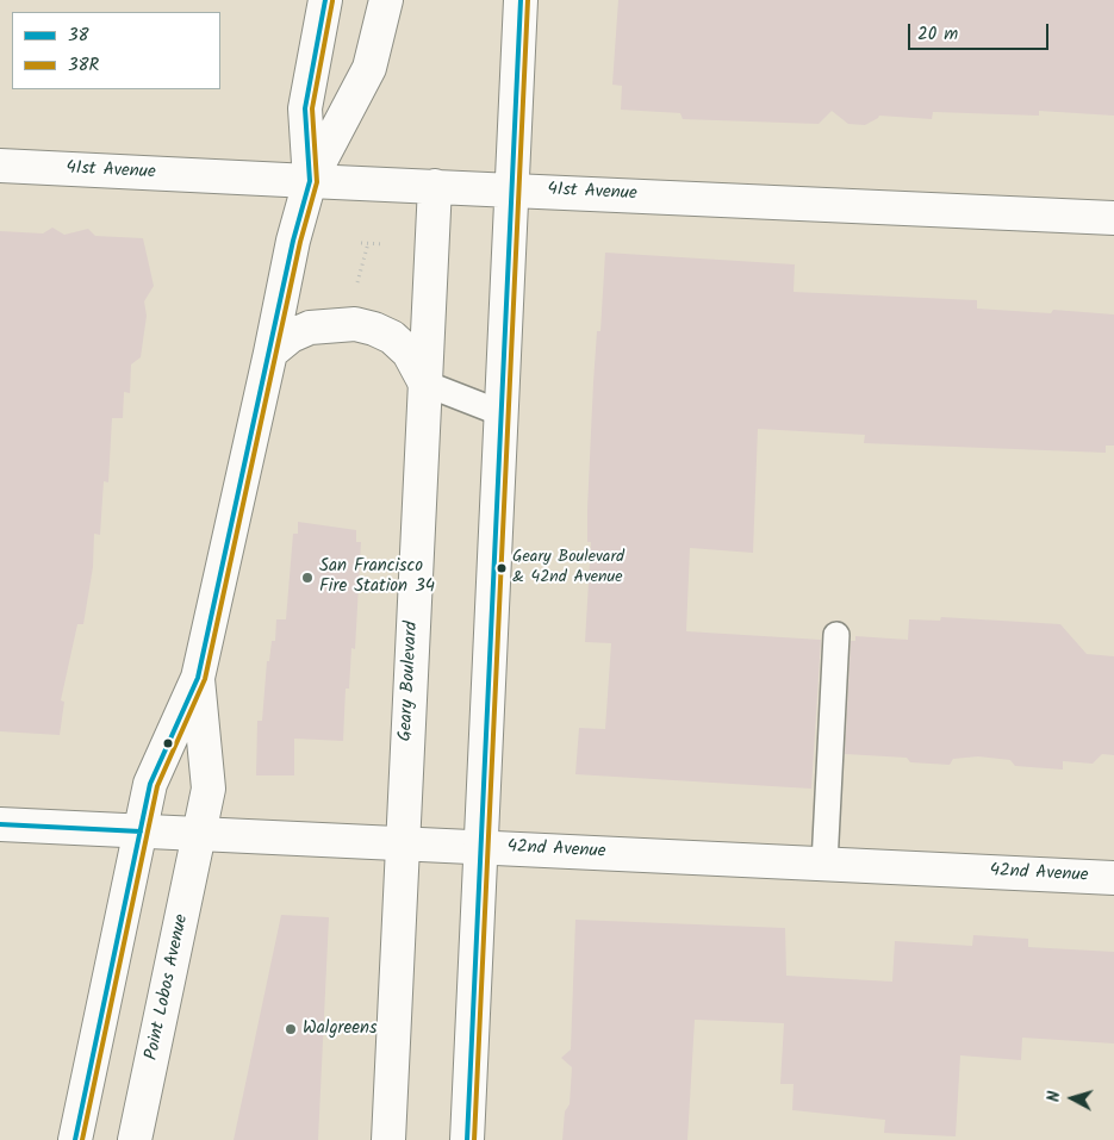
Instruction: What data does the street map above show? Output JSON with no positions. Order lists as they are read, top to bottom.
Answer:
{
  "streets": {
    "street": [
      "41st Avenue",
      "Geary Boulevard",
      "42nd Avenue",
      "Point Lobos Avenue"
    ]
  },
  "crossings": [
    ["41st Avenue", "Geary Boulevard"],
    ["Geary Boulevard", "42nd Avenue"],
    ["42nd Avenue", "Point Lobos Avenue"]
  ],
  "places": ["Geary Boulevard & 42nd Avenue", "San Francisco Fire Station 34", "Walgreens"],
  "lines": ["transit line 38", "transit line 38R"],
  "legend": ["38", "38R"],
  "scale_bar": "20 m",
  "north": "left"
}
